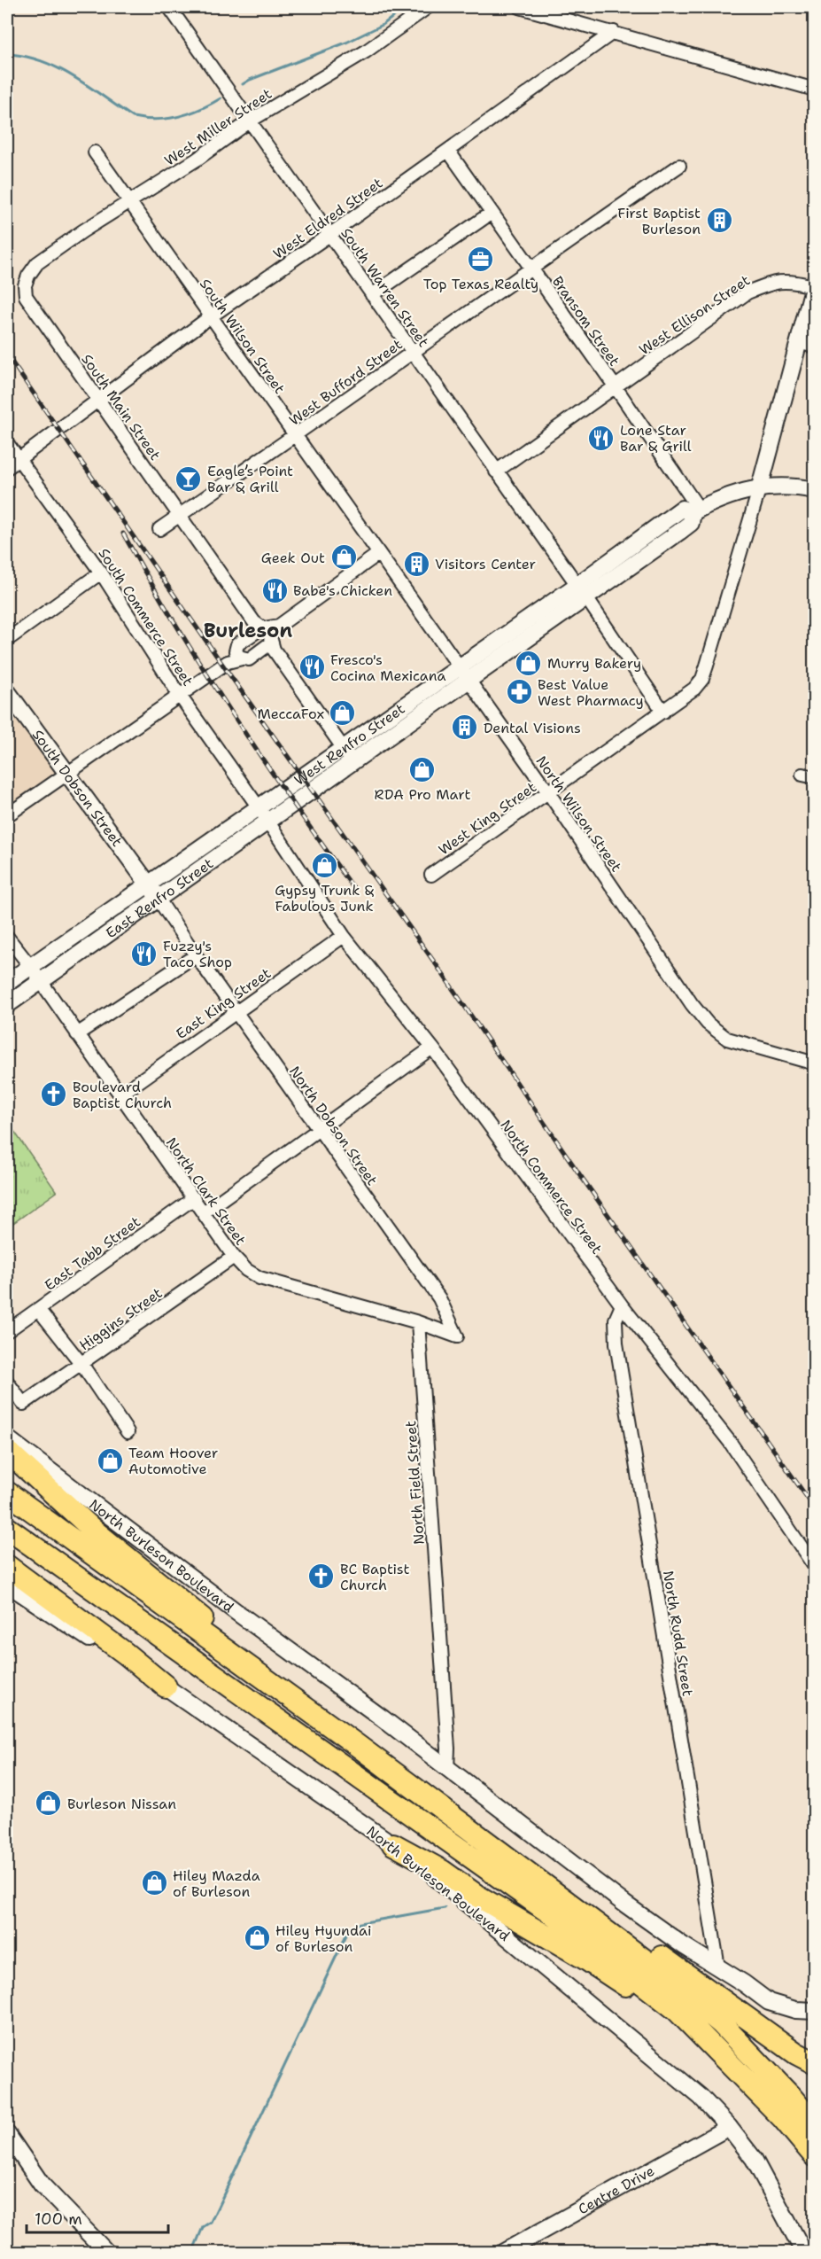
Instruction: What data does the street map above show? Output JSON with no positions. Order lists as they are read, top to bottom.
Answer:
{
  "streets": {
    "main road": [
      "West Renfro Street",
      "South Dobson Street",
      "East Renfro Street",
      "North Burleson Boulevard",
      "Centre Drive"
    ],
    "street": [
      "West Miller Street",
      "West Eldred Street",
      "South Warren Street",
      "West Ellison Street",
      "Bransom Street",
      "South Wilson Street",
      "West Bufford Street",
      "South Main Street",
      "South Commerce Street",
      "North Wilson Street",
      "West King Street",
      "East King Street",
      "North Dobson Street",
      "North Commerce Street",
      "North Clark Street",
      "East Tabb Street",
      "Higgins Street",
      "North Field Street",
      "North Rudd Street"
    ]
  },
  "crossings": [
    ["West Miller Street", "South Warren Street"],
    ["West Miller Street", "South Wilson Street"],
    ["West Miller Street", "South Main Street"],
    ["West Eldred Street", "South Warren Street"],
    ["West Eldred Street", "Bransom Street"],
    ["West Eldred Street", "South Wilson Street"],
    ["West Eldred Street", "South Main Street"],
    ["West Eldred Street", "South Commerce Street"],
    ["South Warren Street", "West Ellison Street"],
    ["South Warren Street", "West Bufford Street"],
    ["South Warren Street", "West Renfro Street"],
    ["South Warren Street", "West King Street"],
    ["West Ellison Street", "Bransom Street"],
    ["Bransom Street", "West Bufford Street"],
    ["Bransom Street", "West Renfro Street"],
    ["South Wilson Street", "West Bufford Street"],
    ["South Wilson Street", "West Renfro Street"],
    ["South Wilson Street", "North Wilson Street"],
    ["West Bufford Street", "South Main Street"],
    ["South Main Street", "West Renfro Street"],
    ["South Commerce Street", "West Renfro Street"],
    ["South Commerce Street", "East Renfro Street"],
    ["South Commerce Street", "North Commerce Street"],
    ["West Renfro Street", "South Dobson Street"],
    ["West Renfro Street", "North Wilson Street"],
    ["West Renfro Street", "West King Street"],
    ["West Renfro Street", "East Renfro Street"],
    ["West Renfro Street", "North Clark Street"],
    ["South Dobson Street", "East Renfro Street"],
    ["South Dobson Street", "North Dobson Street"],
    ["North Wilson Street", "West King Street"],
    ["East Renfro Street", "North Dobson Street"],
    ["East Renfro Street", "North Commerce Street"],
    ["East Renfro Street", "North Clark Street"],
    ["East King Street", "North Dobson Street"],
    ["East King Street", "North Commerce Street"],
    ["East King Street", "North Clark Street"],
    ["North Dobson Street", "North Clark Street"],
    ["North Dobson Street", "North Field Street"],
    ["North Commerce Street", "North Rudd Street"],
    ["North Clark Street", "East Tabb Street"],
    ["North Clark Street", "Higgins Street"],
    ["North Clark Street", "North Field Street"],
    ["North Field Street", "North Burleson Boulevard"],
    ["North Burleson Boulevard", "North Rudd Street"],
    ["North Burleson Boulevard", "Centre Drive"]
  ],
  "districts": ["Burleson"],
  "places": {
    "building": ["First Baptist Burleson", "Visitors Center", "Dental Visions"],
    "office": ["Top Texas Realty"],
    "restaurant": [
      "Lone Star Bar & Grill",
      "Babe's Chicken",
      "Fresco's Cocina Mexicana",
      "Fuzzy's Taco Shop"
    ],
    "bar": ["Eagle’s Point Bar & Grill"],
    "shop": [
      "Geek Out",
      "Murry Bakery",
      "MeccaFox",
      "RDA Pro Mart",
      "Gypsy Trunk & Fabulous Junk",
      "Team Hoover Automotive",
      "Burleson Nissan",
      "Hiley Mazda of Burleson",
      "Hiley Hyundai of Burleson"
    ],
    "pharmacy": ["Best Value West Pharmacy"],
    "church": ["Boulevard Baptist Church", "BC Baptist Church"]
  },
  "scale_bar": "100 m"
}
